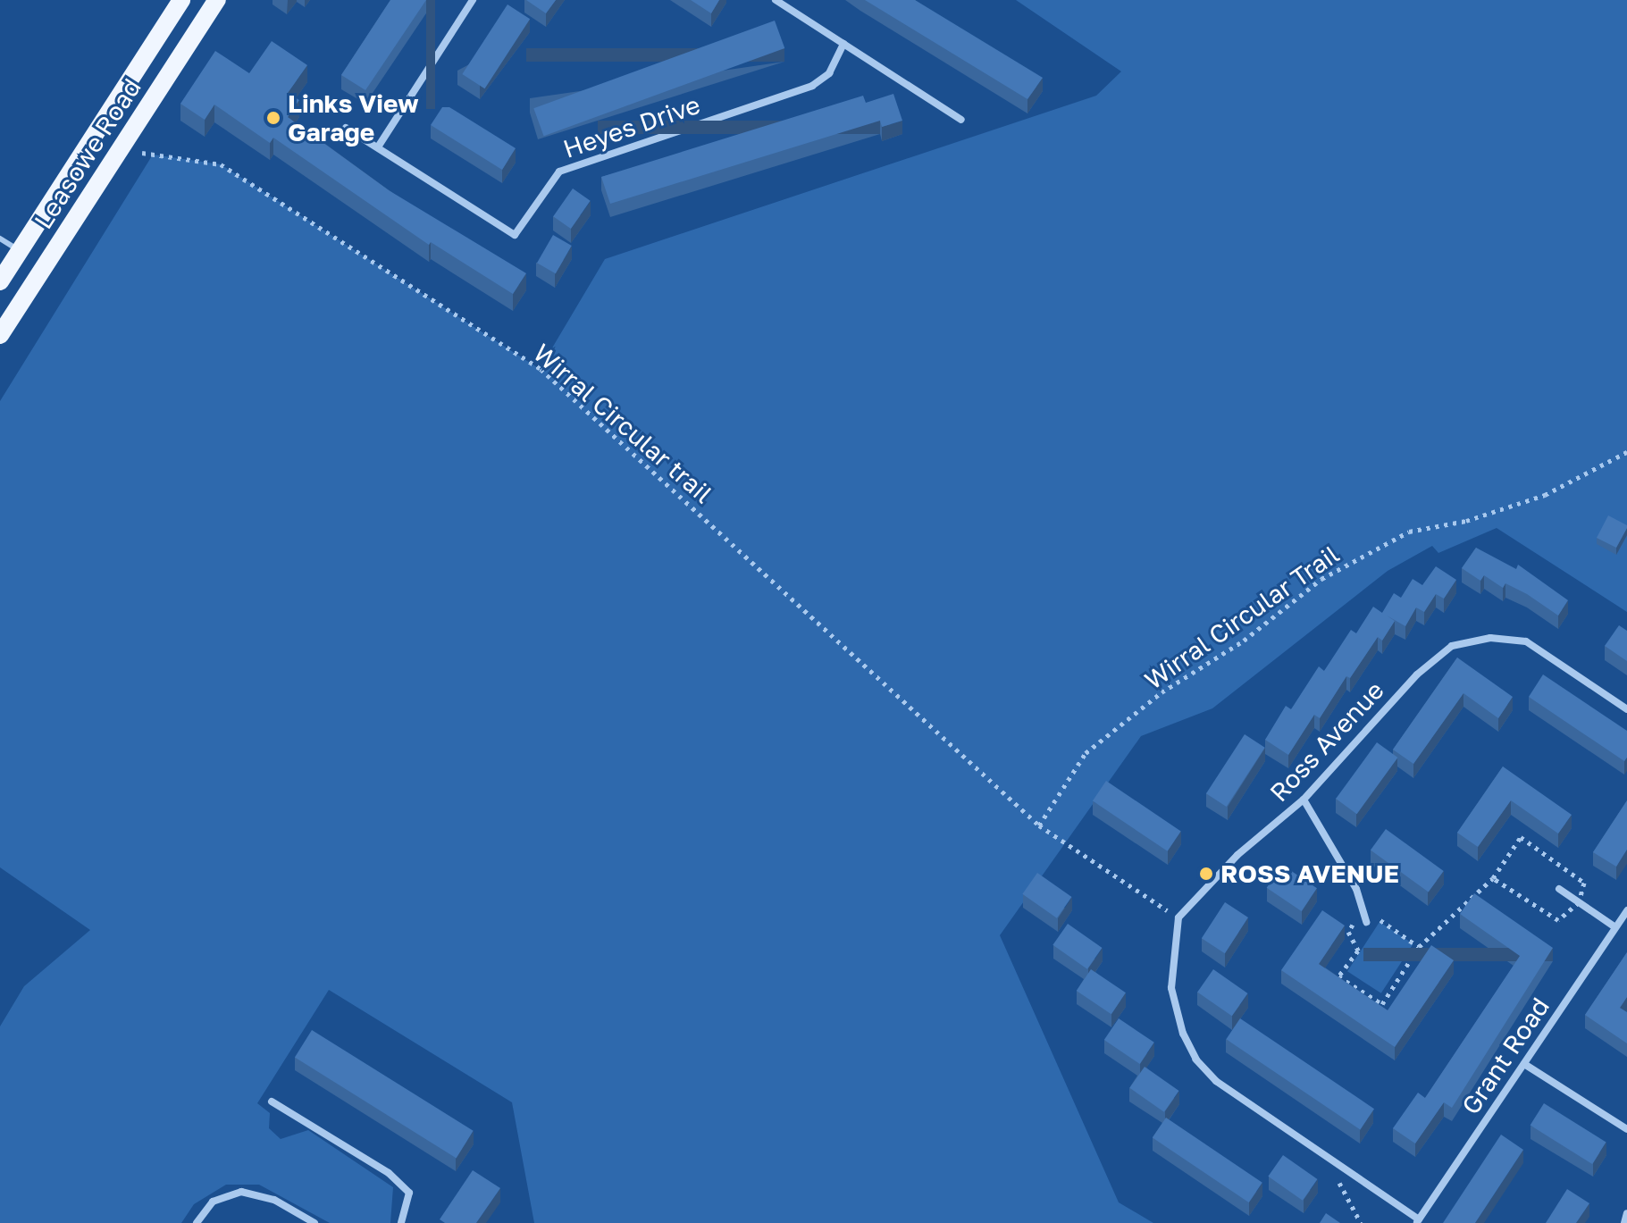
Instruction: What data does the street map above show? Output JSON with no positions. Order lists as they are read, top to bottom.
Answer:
{
  "streets": {
    "main road": ["Leasowe Road"],
    "street": ["Heyes Drive", "Ross Avenue", "Grant Road"],
    "path": ["Wirral Circular trail", "Wirral Circular Trail"]
  },
  "crossings": [
    ["Leasowe Road", "Wirral Circular trail"],
    ["Wirral Circular trail", "Wirral Circular Trail"],
    ["Wirral Circular trail", "Ross Avenue"]
  ],
  "places": ["Links View Garage", "ROSS AVENUE"]
}
